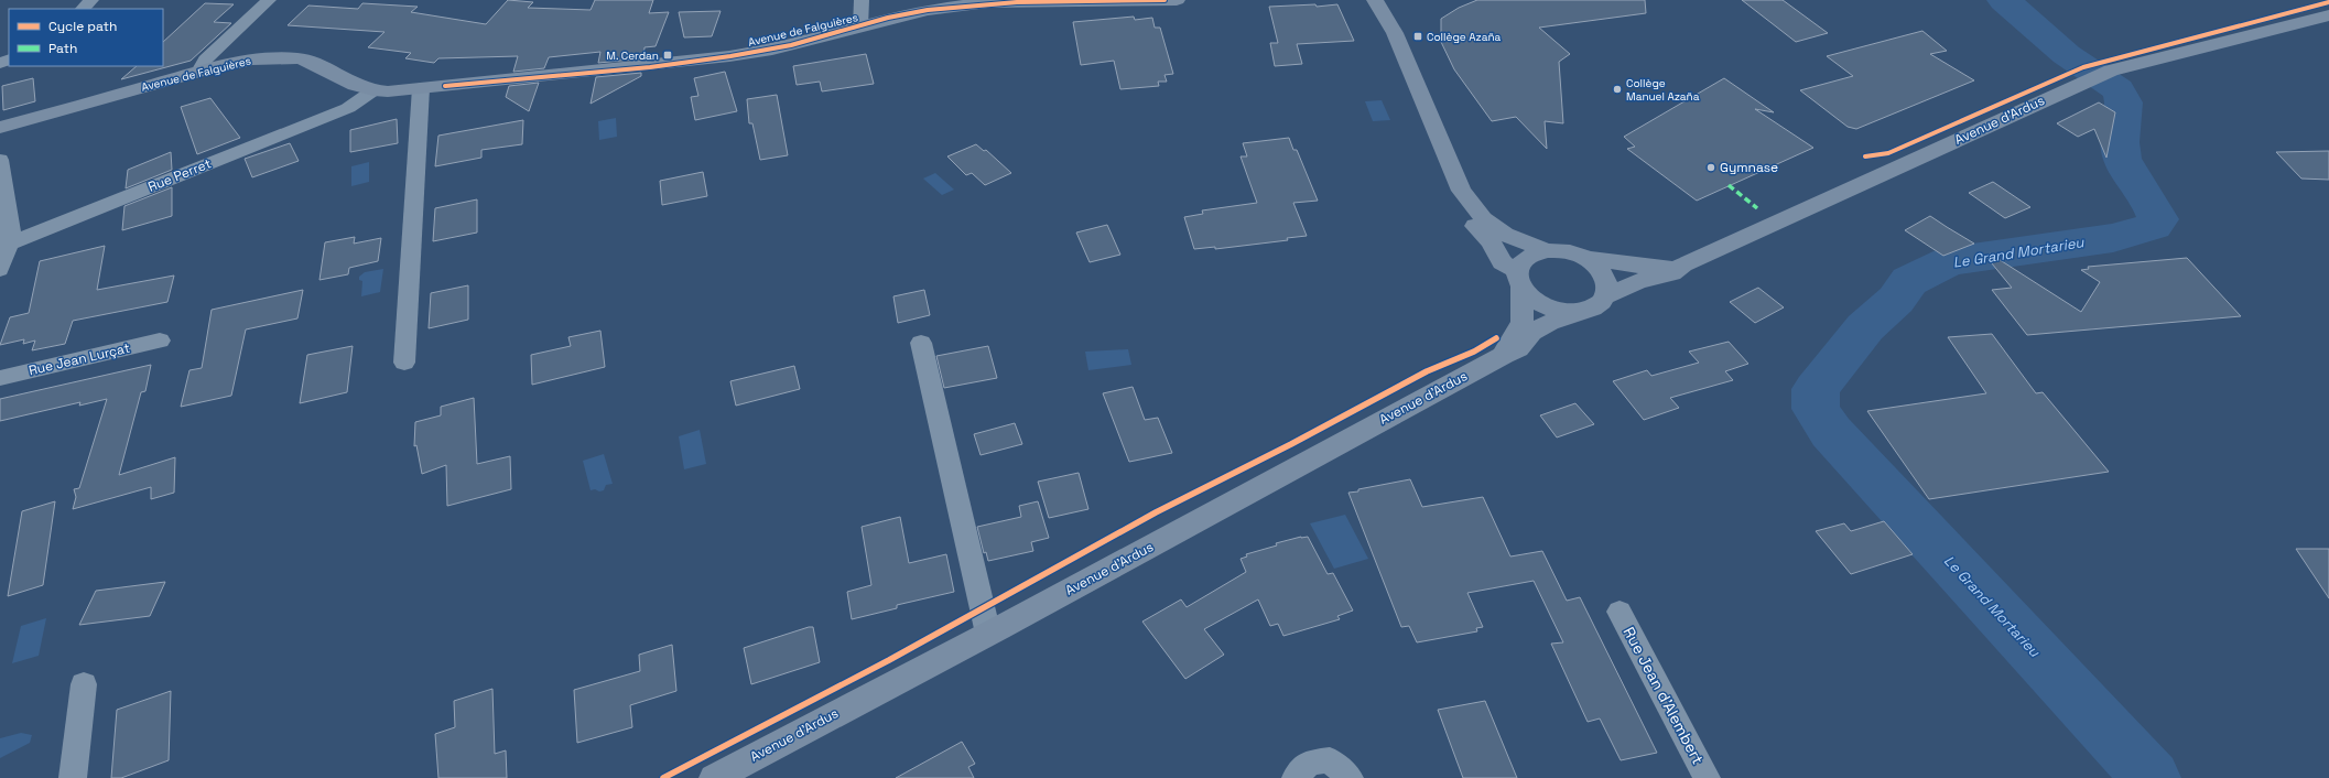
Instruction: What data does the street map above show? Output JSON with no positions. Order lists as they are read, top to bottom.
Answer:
{
  "streets": {
    "main road": ["Avenue de Falguières", "Avenue d'Ardus"],
    "street": ["Rue Perret", "Rue Jean Lurçat", "Rue Jean d'Alembert"]
  },
  "crossings": [
    ["Avenue de Falguières", "Rue Perret"]
  ],
  "water": ["Le Grand Mortarieu"],
  "places": {
    "transit": ["Collège Azaña", "M. Cerdan"],
    "other": ["Collège Manuel Azaña", "Gymnase"]
  },
  "legend": ["Cycle path", "Path"]
}
